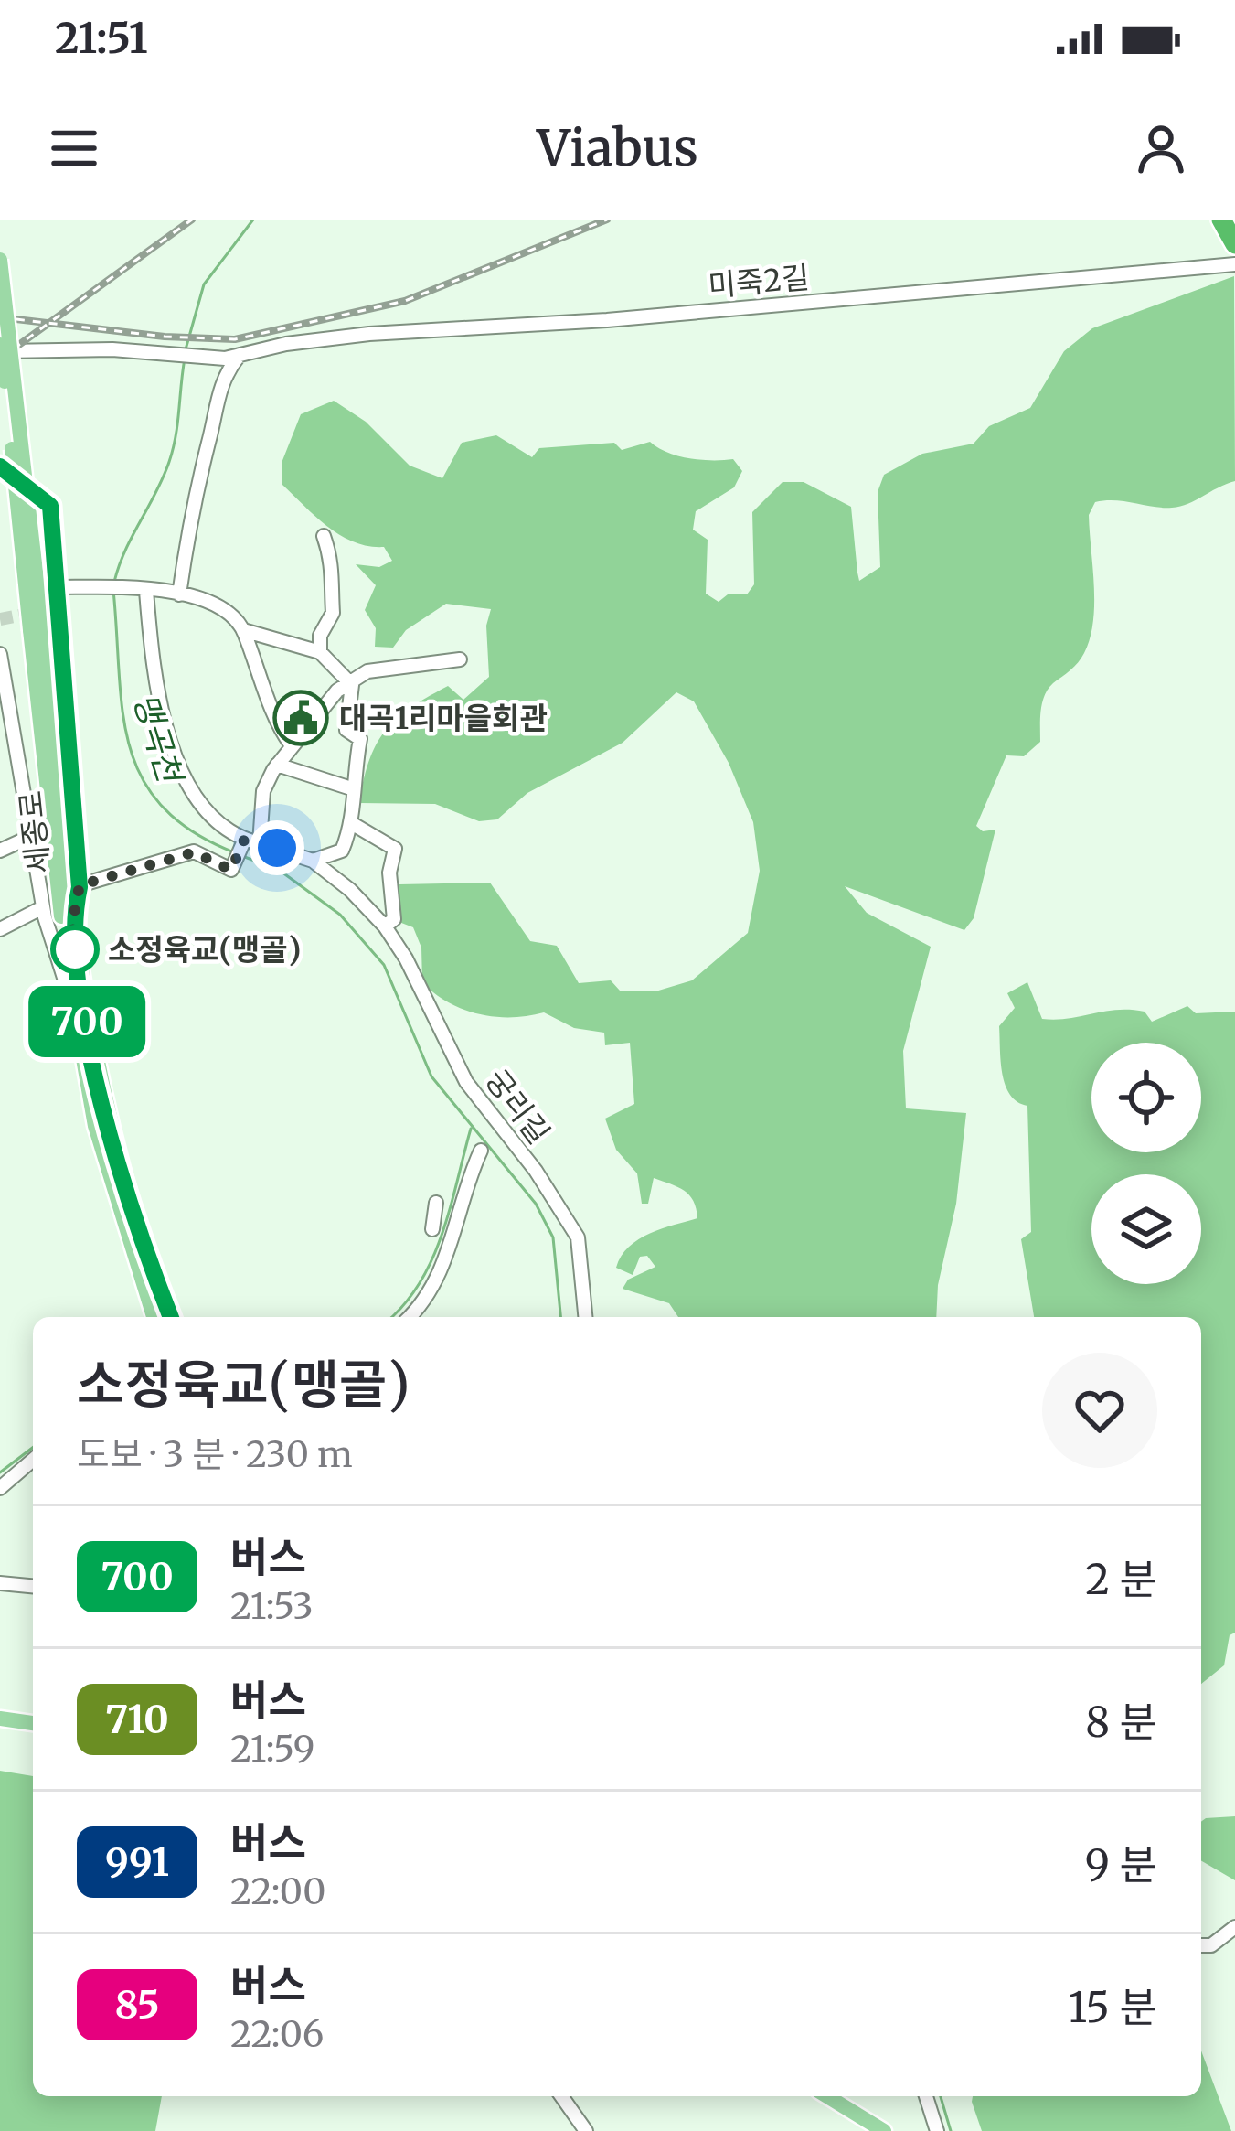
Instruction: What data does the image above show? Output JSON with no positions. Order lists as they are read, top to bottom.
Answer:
{
  "streets": {
    "main road": ["세종로"],
    "street": ["미죽2길", "궁리길"]
  },
  "crossings": [
    ["미죽2길", "세종로"]
  ],
  "water": ["맹곡천"],
  "places": {
    "public building": ["대곡1리마을회관"],
    "other": ["소정육교(맹골)"]
  },
  "lines": ["bus line 700"],
  "page": {
    "status": "21:51",
    "header": "Viabus",
    "on_map": "700",
    "heading": ["소정육교(맹골)", "도보 · 3 분 · 230 m"],
    "list": [
      {
        "mark": "700",
        "name": "버스",
        "note": "21:53",
        "value": "2 분"
      },
      {
        "mark": "710",
        "name": "버스",
        "note": "21:59",
        "value": "8 분"
      },
      {
        "mark": "991",
        "name": "버스",
        "note": "22:00",
        "value": "9 분"
      },
      {
        "mark": "85",
        "name": "버스",
        "note": "22:06",
        "value": "15 분"
      }
    ]
  }
}
